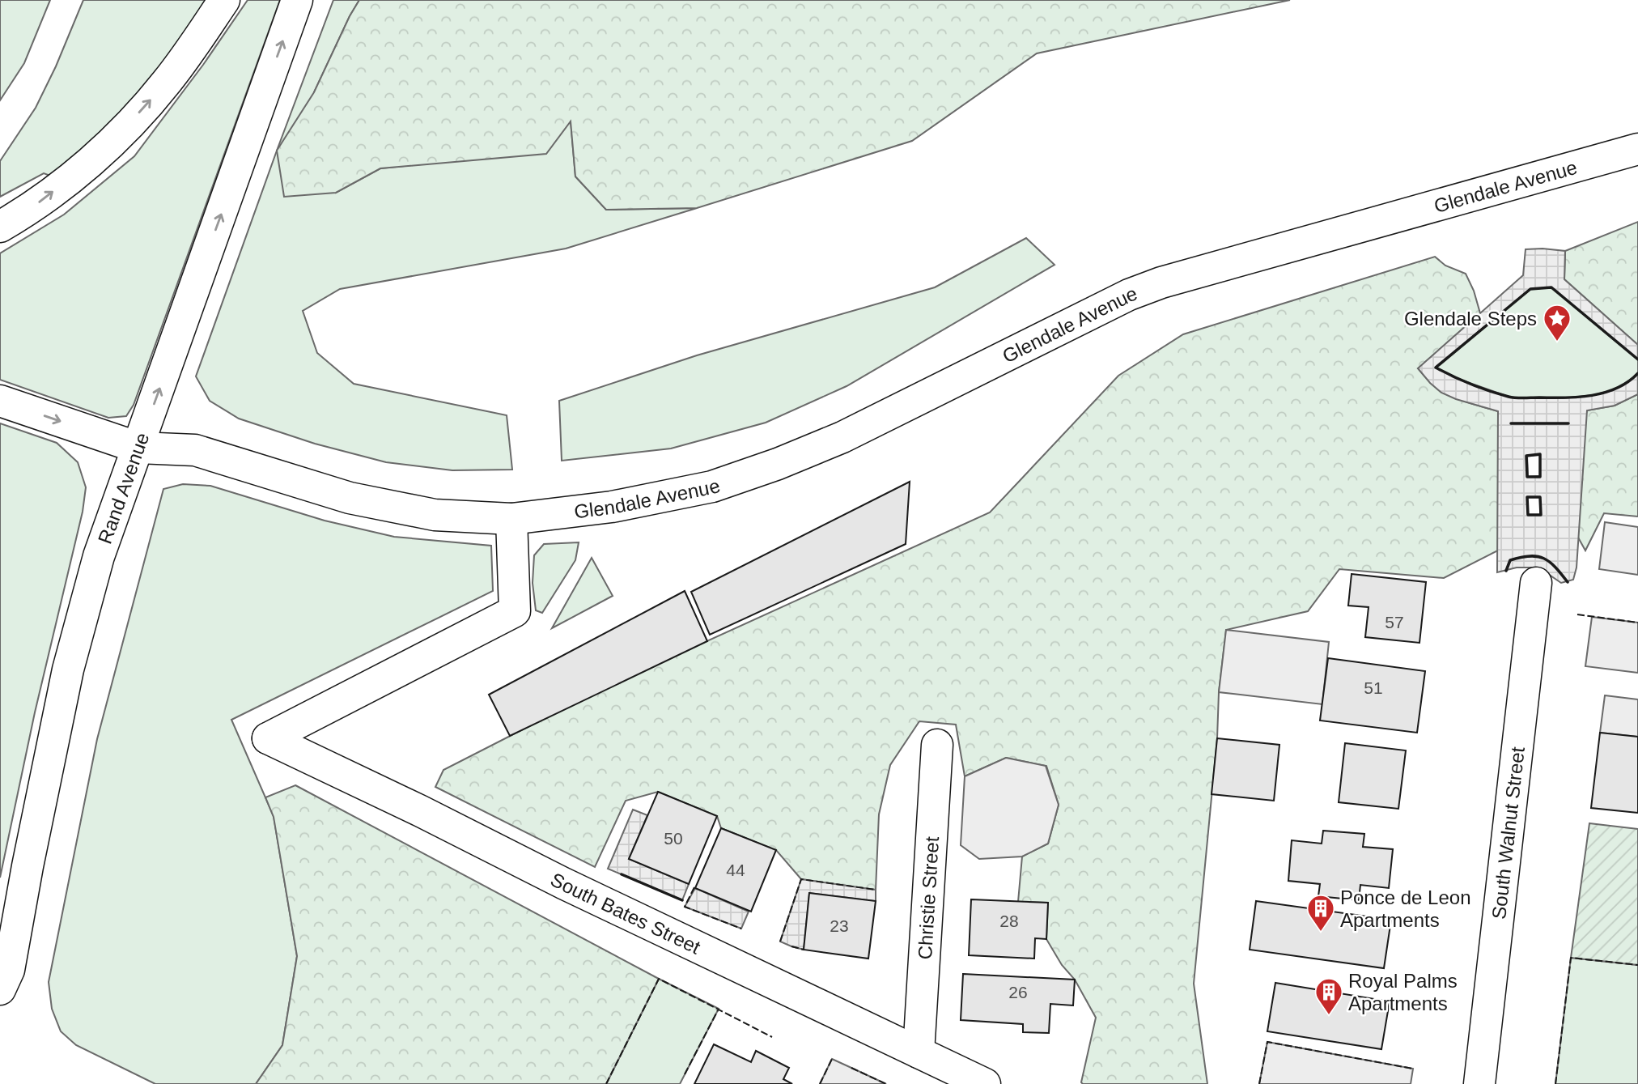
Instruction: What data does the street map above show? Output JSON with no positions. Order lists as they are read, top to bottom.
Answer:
{
  "streets": {
    "street": [
      "Glendale Avenue",
      "Rand Avenue",
      "South Walnut Street",
      "Christie Street",
      "South Bates Street"
    ]
  },
  "crossings": [
    ["Glendale Avenue", "Rand Avenue"],
    ["Glendale Avenue", "South Bates Street"],
    ["Christie Street", "South Bates Street"]
  ],
  "one_way": ["Rand Avenue"],
  "places": {
    "place": ["Glendale Steps"],
    "building": ["Ponce de Leon Apartments", "Royal Palms Apartments"]
  },
  "house_numbers": [
    "57",
    "51",
    "50",
    "44",
    "28",
    "23",
    "26"
  ]
}
